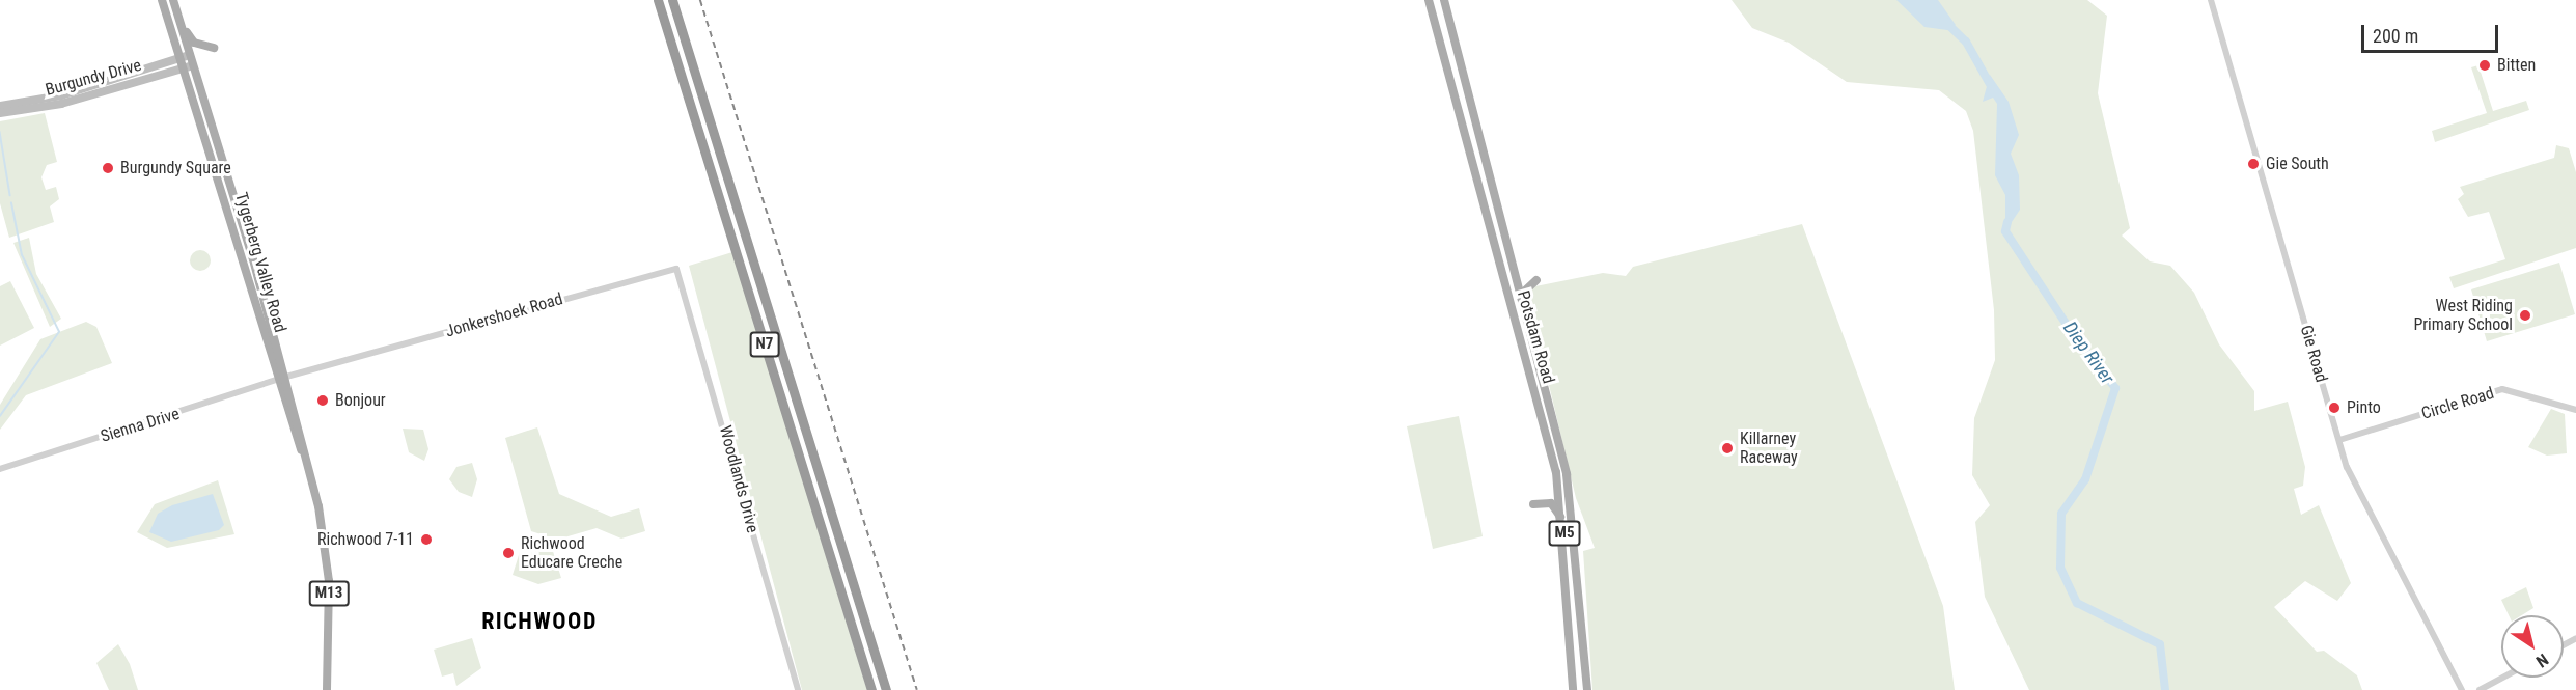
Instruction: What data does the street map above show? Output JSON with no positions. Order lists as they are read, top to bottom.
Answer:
{
  "streets": {
    "highway": ["N7"],
    "main road": [
      "Burgundy Drive",
      "Tygerberg Valley Road",
      "Potsdam Road",
      "M5",
      "M13"
    ],
    "street": [
      "Jonkershoek Road",
      "Gie Road",
      "Circle Road",
      "Sienna Drive",
      "Woodlands Drive"
    ]
  },
  "crossings": [
    ["Burgundy Drive", "Tygerberg Valley Road"],
    ["Tygerberg Valley Road", "Jonkershoek Road"],
    ["Tygerberg Valley Road", "Sienna Drive"],
    ["Jonkershoek Road", "Sienna Drive"],
    ["Jonkershoek Road", "Woodlands Drive"],
    ["Gie Road", "Circle Road"]
  ],
  "districts": ["RICHWOOD"],
  "water": ["Diep River"],
  "places": [
    "Bitten",
    "Gie South",
    "Burgundy Square",
    "West Riding Primary School",
    "Bonjour",
    "Pinto",
    "Killarney Raceway",
    "Richwood 7-11",
    "Richwood Educare Creche"
  ],
  "scale_bar": "200 m",
  "north": "bottom right"
}
